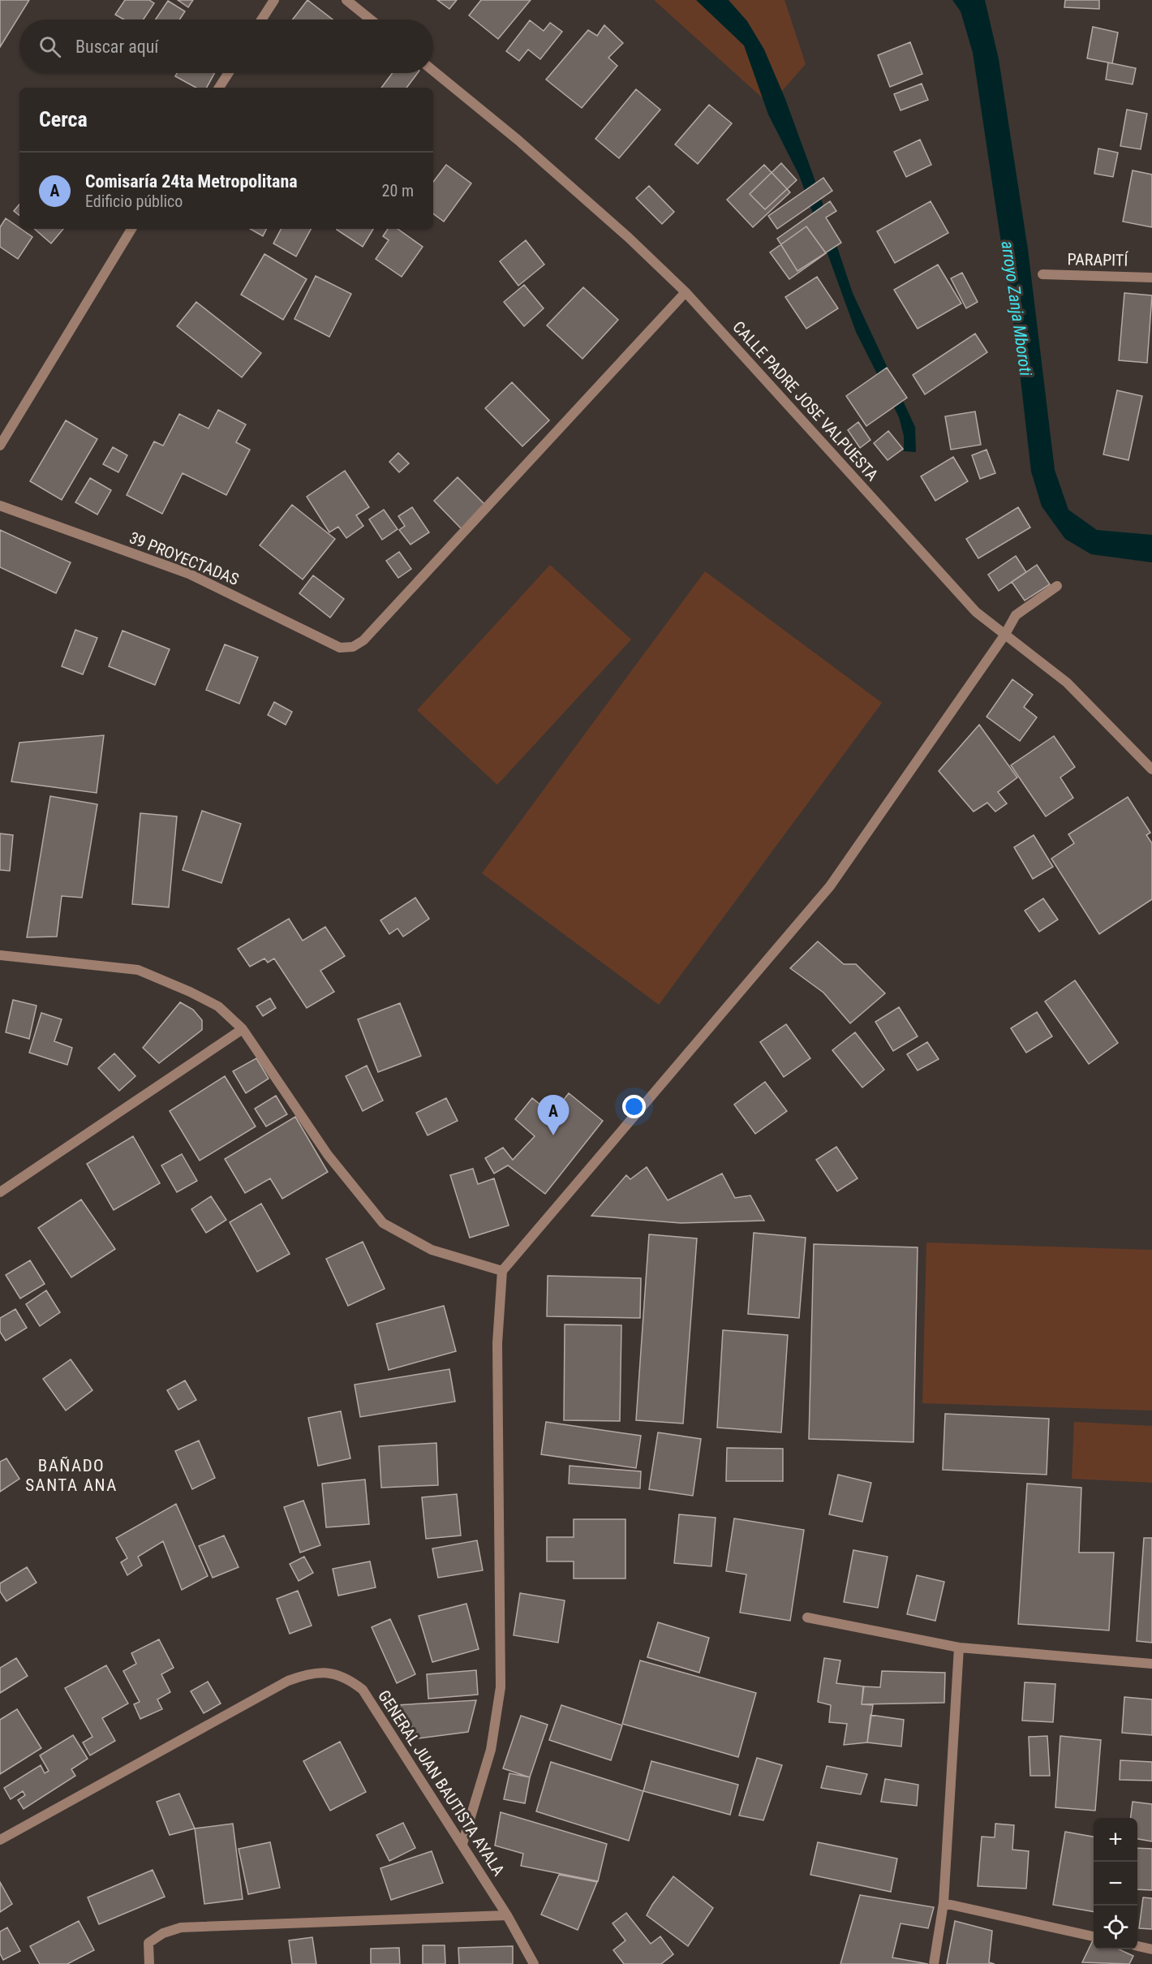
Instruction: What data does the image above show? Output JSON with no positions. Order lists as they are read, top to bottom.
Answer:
{
  "streets": {
    "street": [
      "PARAPITÍ",
      "CALLE PADRE JOSE VALPUESTA",
      "39 PROYECTADAS",
      "GENERAL JUAN BAUTISTA AYALA"
    ]
  },
  "crossings": [
    ["CALLE PADRE JOSE VALPUESTA", "39 PROYECTADAS"]
  ],
  "districts": ["BAÑADO SANTA ANA"],
  "water": ["arroyo Zanja Mboroti"],
  "page": {
    "search": "Buscar aquí",
    "heading": "Cerca",
    "list": [
      {
        "mark": "A",
        "name": "Comisaría 24ta Metropolitana",
        "note": "Edificio público",
        "value": "20 m"
      }
    ],
    "pins": "A",
    "map_buttons": ["+", "−"]
  }
}
